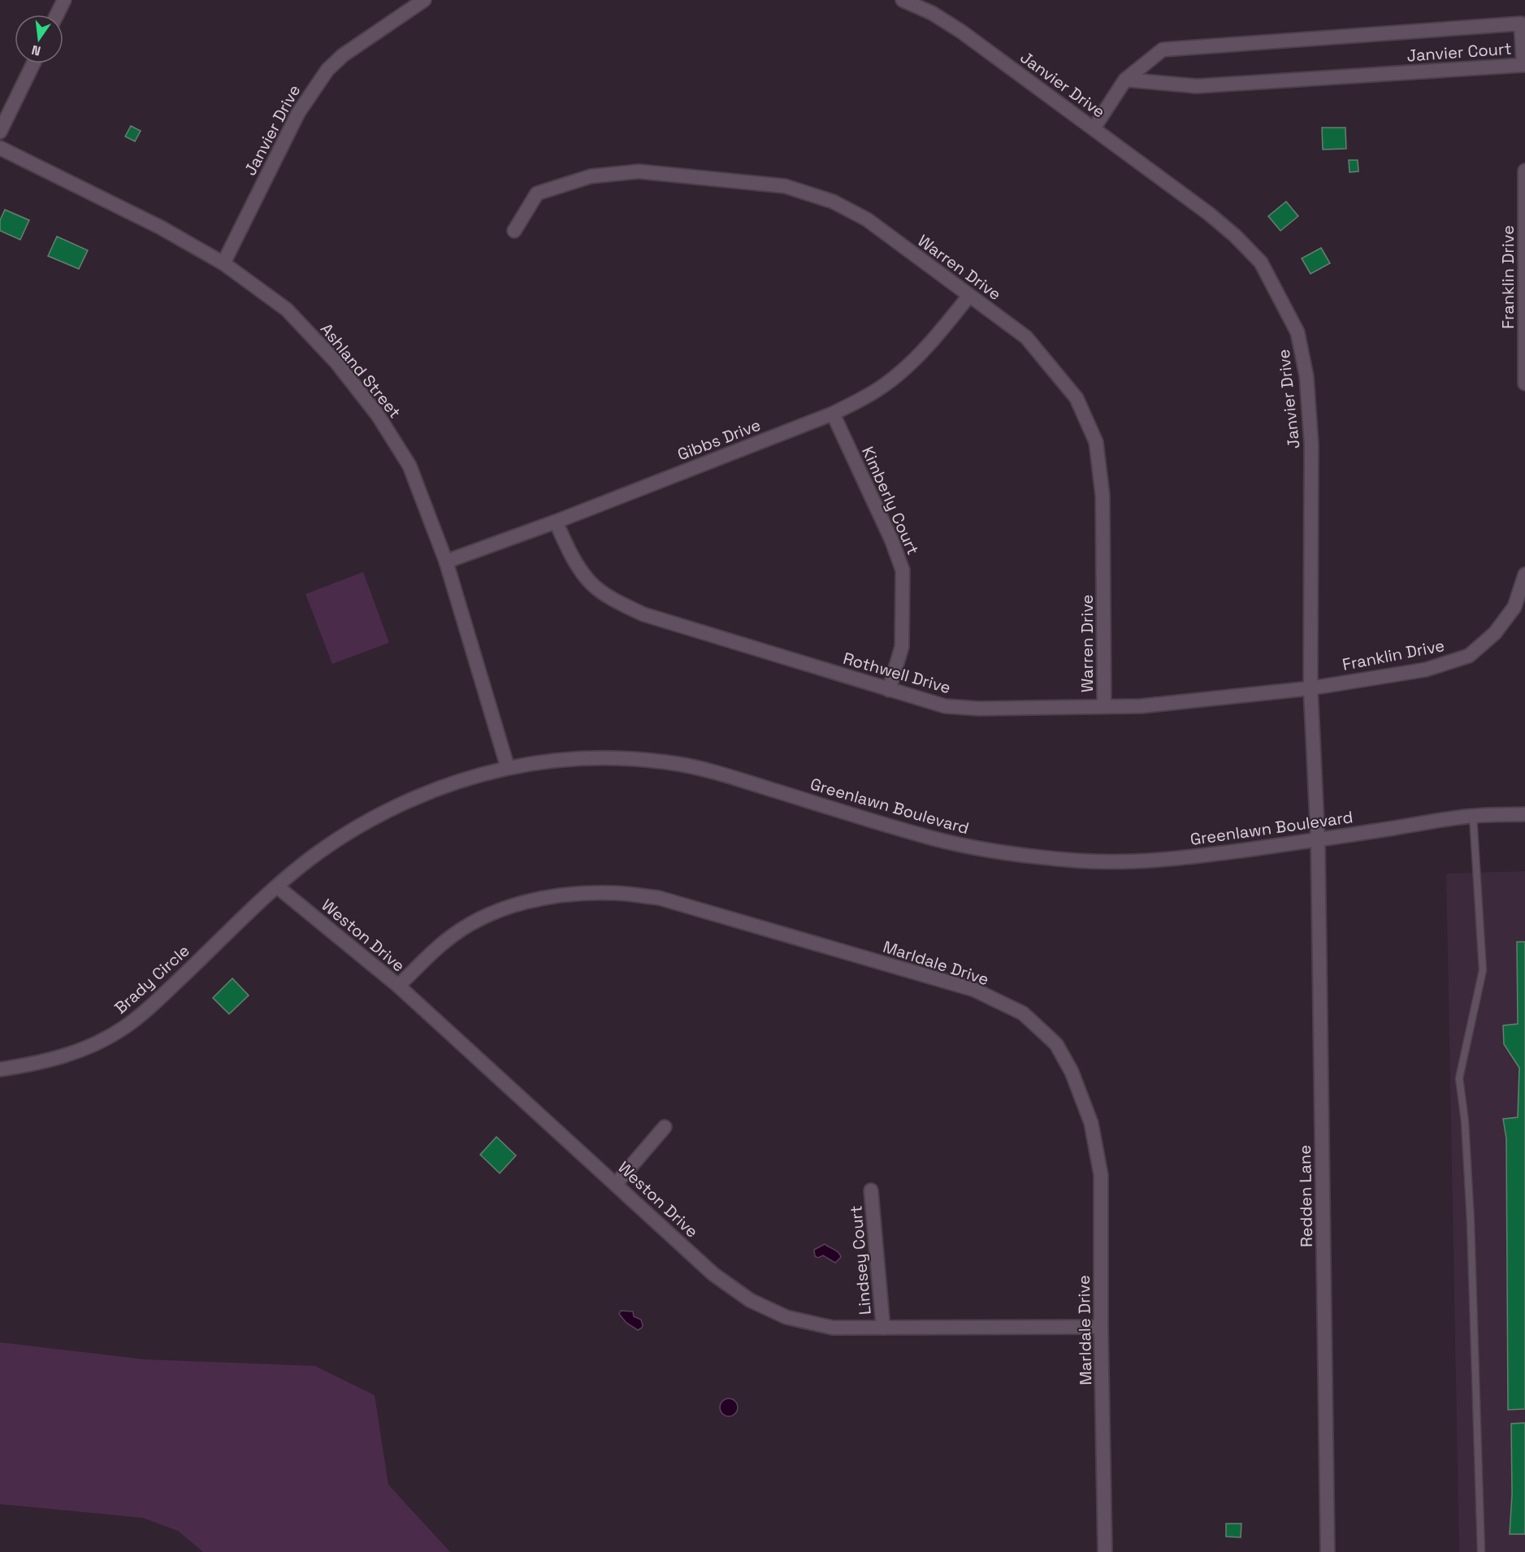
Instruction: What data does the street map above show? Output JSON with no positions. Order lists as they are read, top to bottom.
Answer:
{
  "streets": {
    "street": [
      "Janvier Court",
      "Janvier Drive",
      "Warren Drive",
      "Franklin Drive",
      "Ashland Street",
      "Gibbs Drive",
      "Kimberly Court",
      "Rothwell Drive",
      "Greenlawn Boulevard",
      "Weston Drive",
      "Marldale Drive",
      "Brady Circle",
      "Redden Lane",
      "Lindsey Court"
    ]
  },
  "crossings": [
    ["Janvier Court", "Janvier Drive"],
    ["Janvier Drive", "Franklin Drive"],
    ["Janvier Drive", "Ashland Street"],
    ["Janvier Drive", "Rothwell Drive"],
    ["Janvier Drive", "Greenlawn Boulevard"],
    ["Janvier Drive", "Redden Lane"],
    ["Warren Drive", "Gibbs Drive"],
    ["Warren Drive", "Rothwell Drive"],
    ["Franklin Drive", "Rothwell Drive"],
    ["Ashland Street", "Gibbs Drive"],
    ["Ashland Street", "Greenlawn Boulevard"],
    ["Gibbs Drive", "Kimberly Court"],
    ["Gibbs Drive", "Rothwell Drive"],
    ["Kimberly Court", "Rothwell Drive"],
    ["Greenlawn Boulevard", "Weston Drive"],
    ["Greenlawn Boulevard", "Brady Circle"],
    ["Greenlawn Boulevard", "Redden Lane"],
    ["Weston Drive", "Marldale Drive"],
    ["Weston Drive", "Brady Circle"],
    ["Weston Drive", "Lindsey Court"]
  ],
  "north": "bottom"
}
